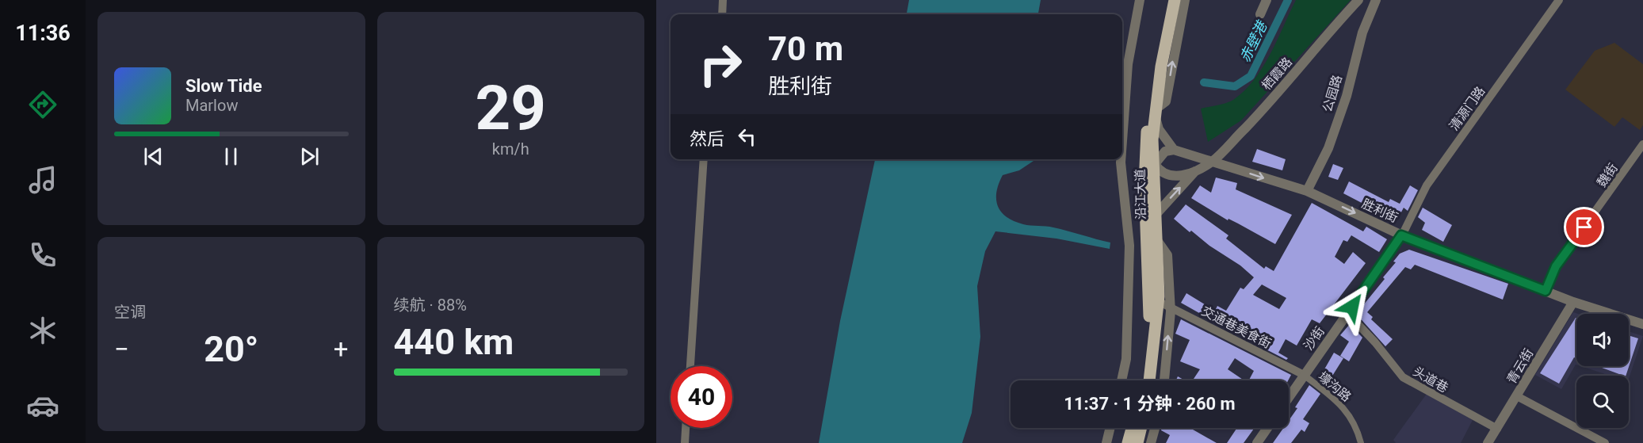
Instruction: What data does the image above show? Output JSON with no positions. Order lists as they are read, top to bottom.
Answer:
{
  "streets": {
    "main road": ["沿江大道"],
    "street": [
      "栖霞路",
      "公园路",
      "清源门路",
      "魏街",
      "胜利街",
      "交通巷美食街",
      "沙街",
      "青云街",
      "头道巷",
      "壕沟路"
    ]
  },
  "crossings": [
    ["栖霞路", "胜利街"],
    ["公园路", "胜利街"],
    ["清源门路", "胜利街"],
    ["清源门路", "沙街"],
    ["魏街", "胜利街"],
    ["沿江大道", "交通巷美食街"],
    ["胜利街", "沙街"],
    ["胜利街", "青云街"],
    ["交通巷美食街", "沙街"],
    ["交通巷美食街", "壕沟路"],
    ["沙街", "头道巷"],
    ["沙街", "壕沟路"],
    ["青云街", "头道巷"]
  ],
  "one_way": ["胜利街"],
  "water": ["赤壁港"],
  "page": {
    "tabs": "11:36",
    "tile": [
      ["29", "km/h"],
      "空调",
      ["续航 · 88%", "440 km"]
    ],
    "turn": ["70 m", "胜利街"],
    "song": ["Slow Tide", "Marlow"],
    "then": "然后",
    "heat": ["−", "20°", "+"],
    "limit": "40",
    "trip": "11:37 · 1 分钟 · 260 m"
  }
}
